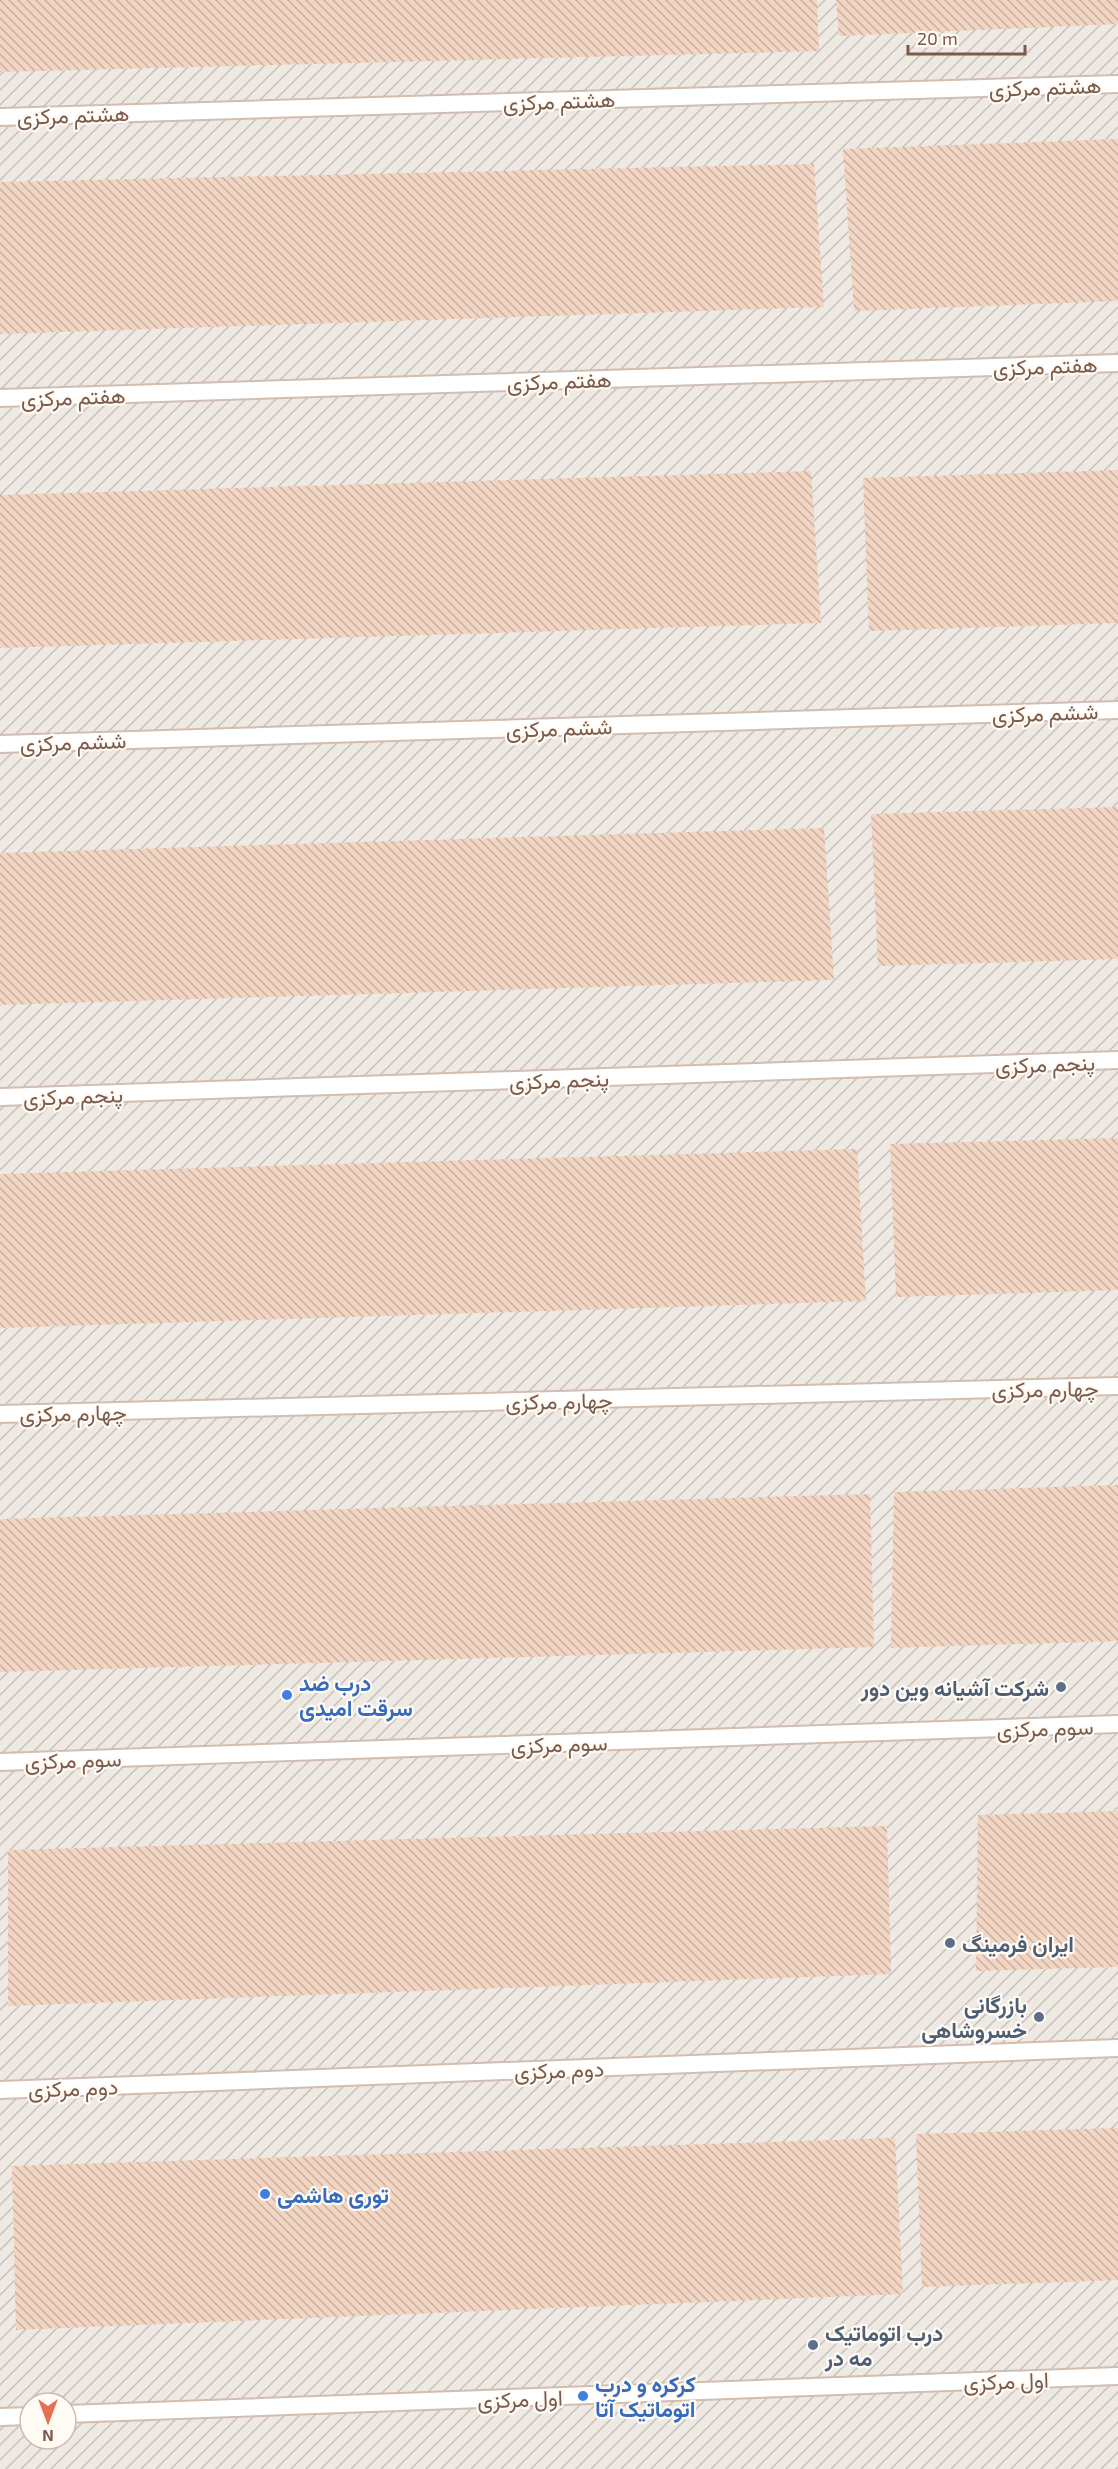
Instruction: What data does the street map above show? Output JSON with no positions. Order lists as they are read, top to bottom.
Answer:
{
  "streets": {
    "lane": [
      "هشتم مرکزی",
      "هفتم مرکزی",
      "ششم مرکزی",
      "پنجم مرکزی",
      "چهارم مرکزی",
      "سوم مرکزی",
      "دوم مرکزی",
      "اول مرکزی"
    ]
  },
  "places": [
    "شرکت آشیانه وین دور",
    "درب ضد سرقت امیدی",
    "ایران فرمینگ",
    "بازرگانی خسروشاهی",
    "توری هاشمی",
    "درب اتوماتیک مه در",
    "کرکره و درب اتوماتیک آتا"
  ],
  "scale_bar": "20 m",
  "north": "bottom"
}
